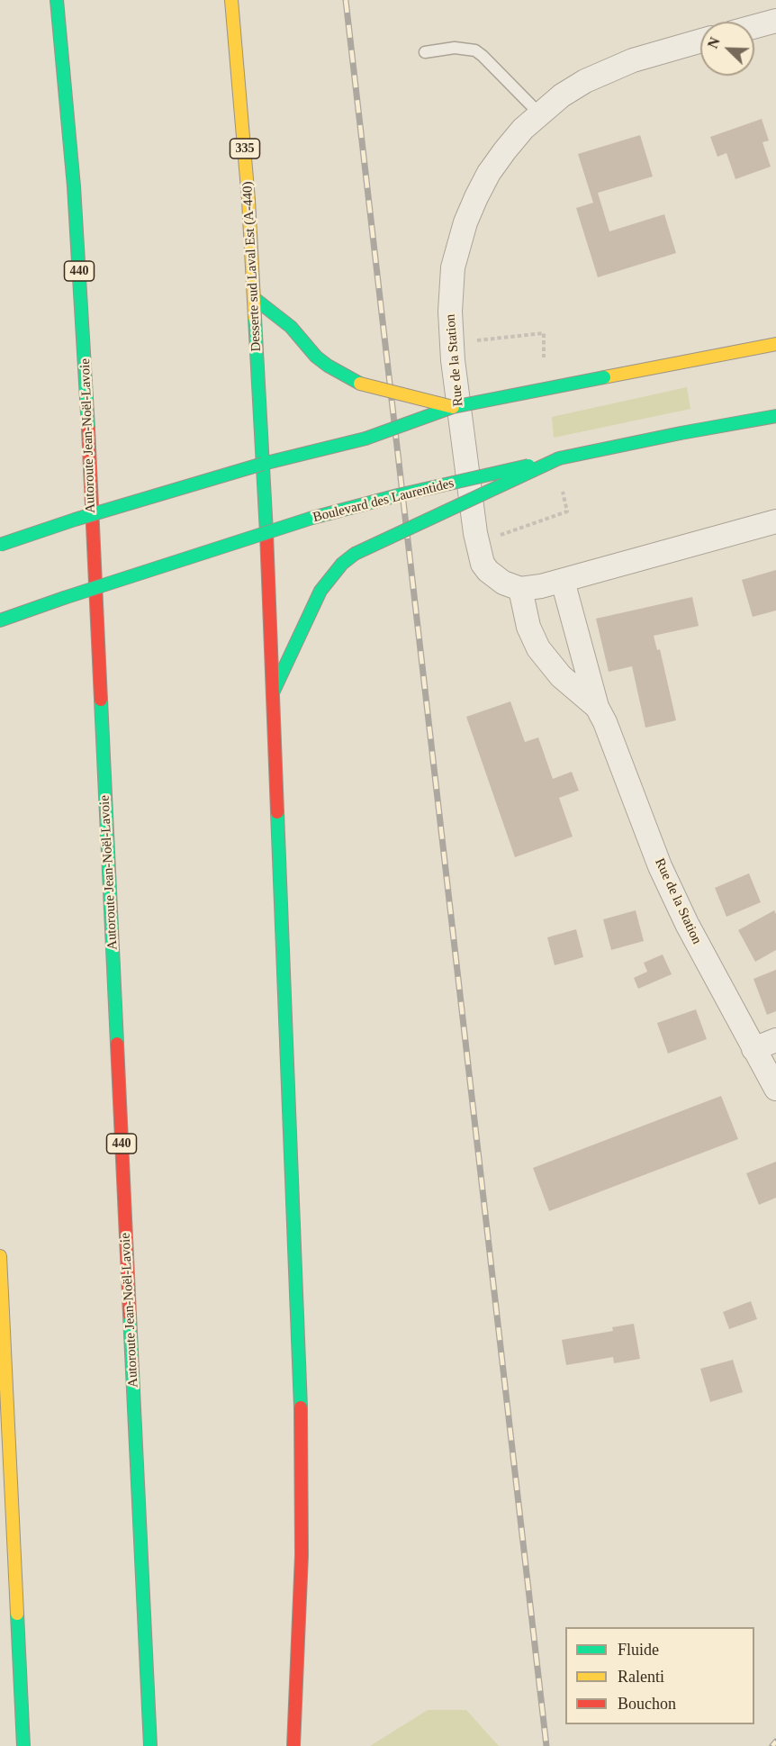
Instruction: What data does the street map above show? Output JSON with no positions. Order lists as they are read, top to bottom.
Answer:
{
  "streets": {
    "main road": [
      "335",
      "Desserte sud Laval Est (A-440)",
      "440",
      "Autoroute Jean-Noël-Lavoie",
      "Boulevard des Laurentides"
    ],
    "street": ["Rue de la Station"]
  },
  "crossings": [
    ["Desserte sud Laval Est (A-440)", "Boulevard des Laurentides"]
  ],
  "legend": ["Fluide", "Ralenti", "Bouchon"],
  "north": "top left"
}
